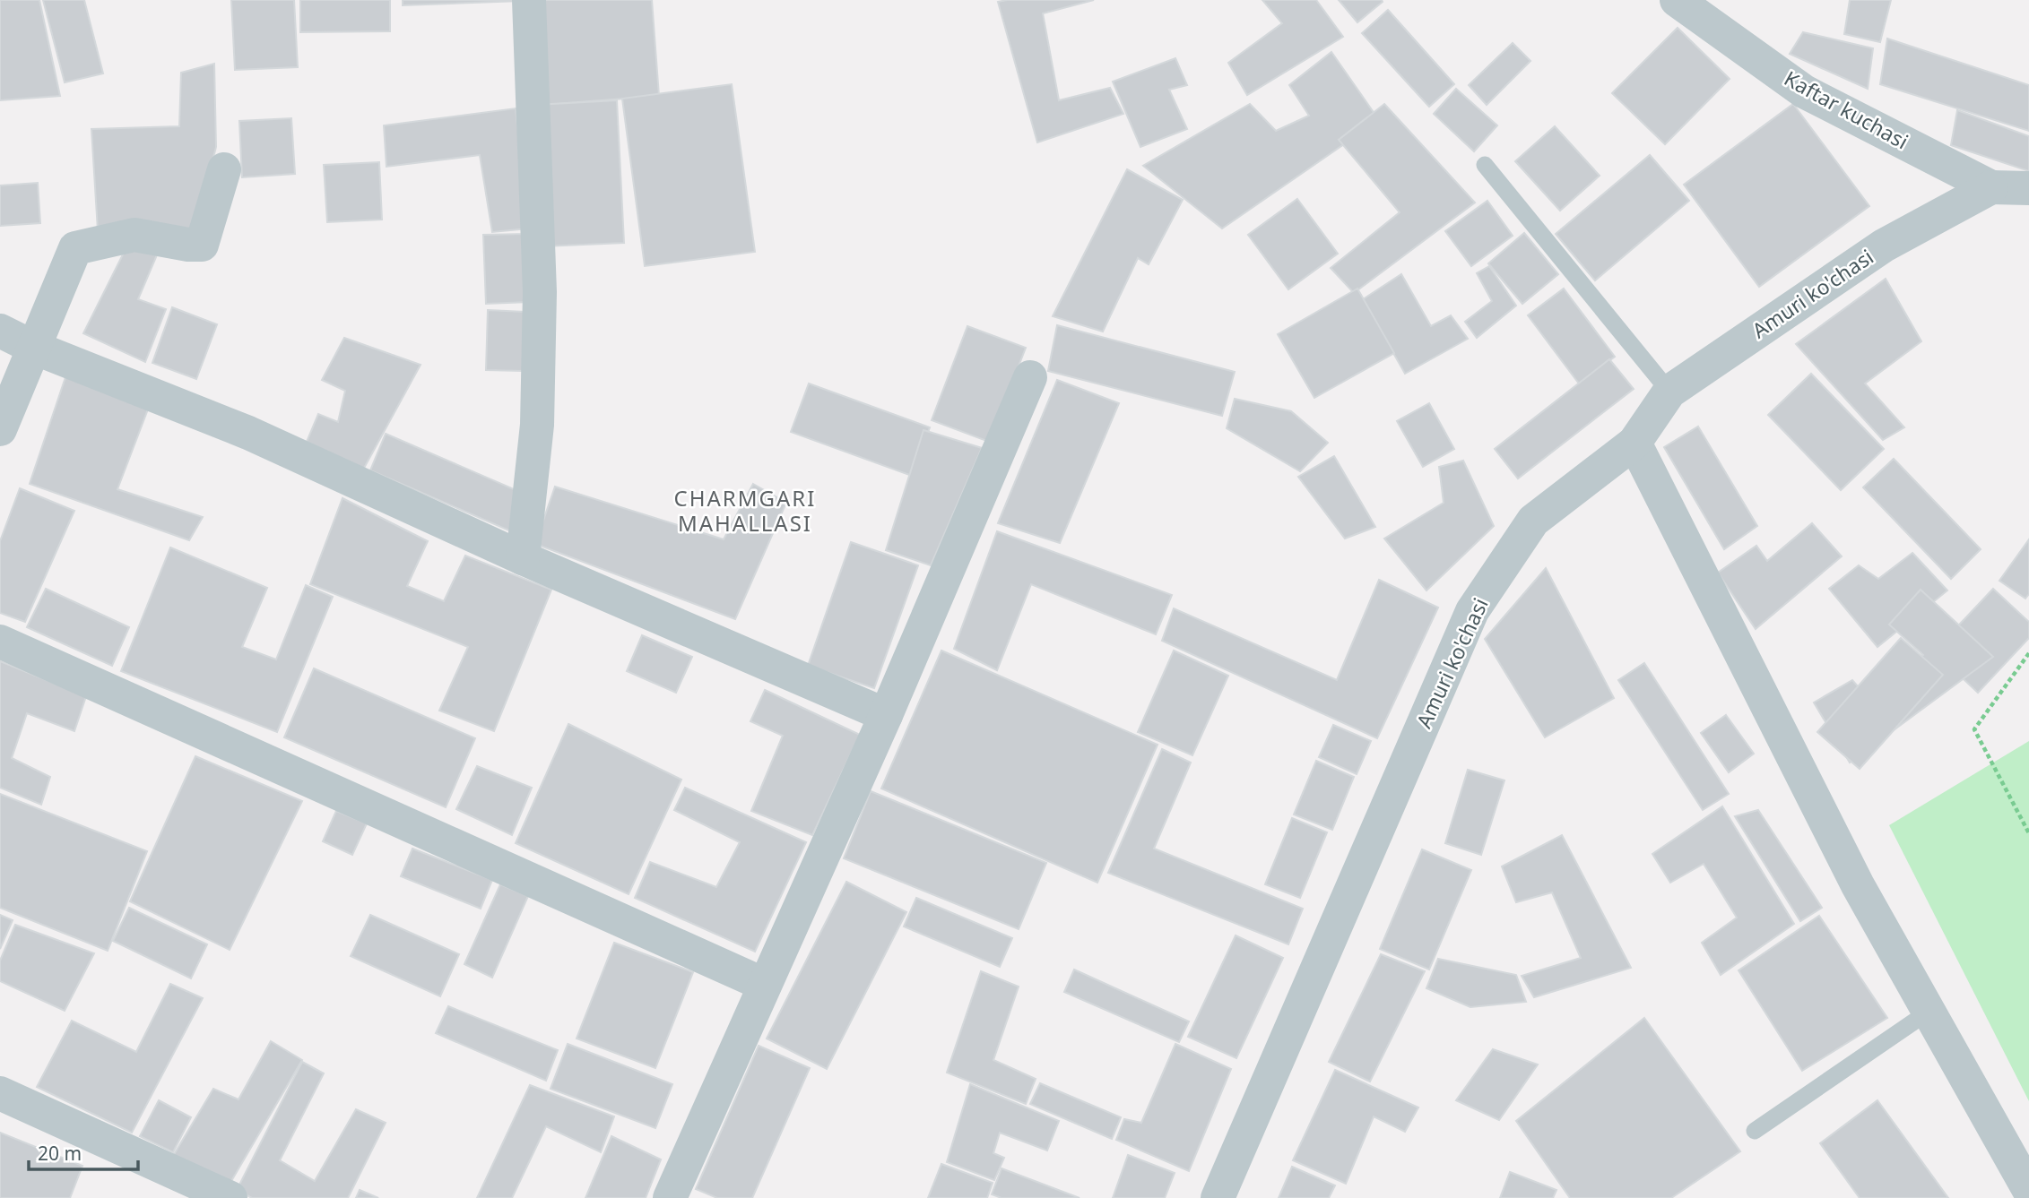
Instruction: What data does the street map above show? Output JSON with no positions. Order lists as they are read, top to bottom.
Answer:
{
  "streets": {
    "street": ["Kaftar kuchasi", "Amuri ko'chasi"]
  },
  "crossings": [
    ["Kaftar kuchasi", "Amuri ko'chasi"]
  ],
  "districts": ["CHARMGARI MAHALLASI"],
  "scale_bar": "20 m"
}
